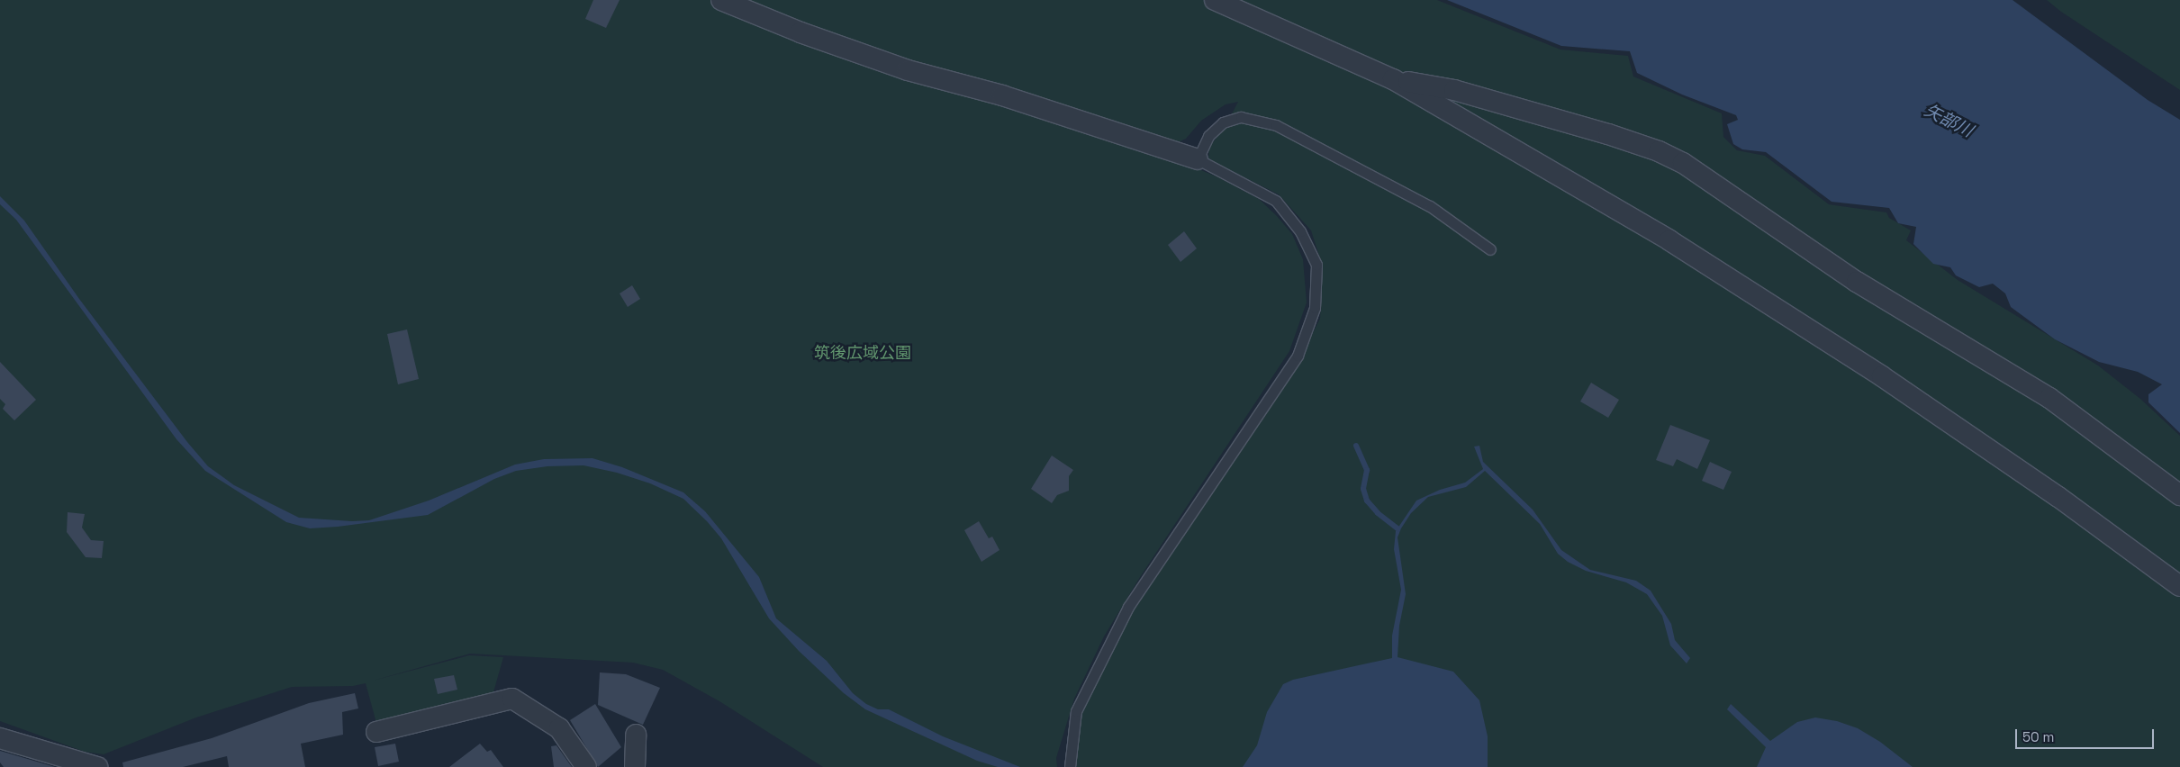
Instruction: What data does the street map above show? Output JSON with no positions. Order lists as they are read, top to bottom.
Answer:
{
  "water": ["矢部川"],
  "parks": ["筑後広域公園"],
  "scale_bar": "50 m"
}
